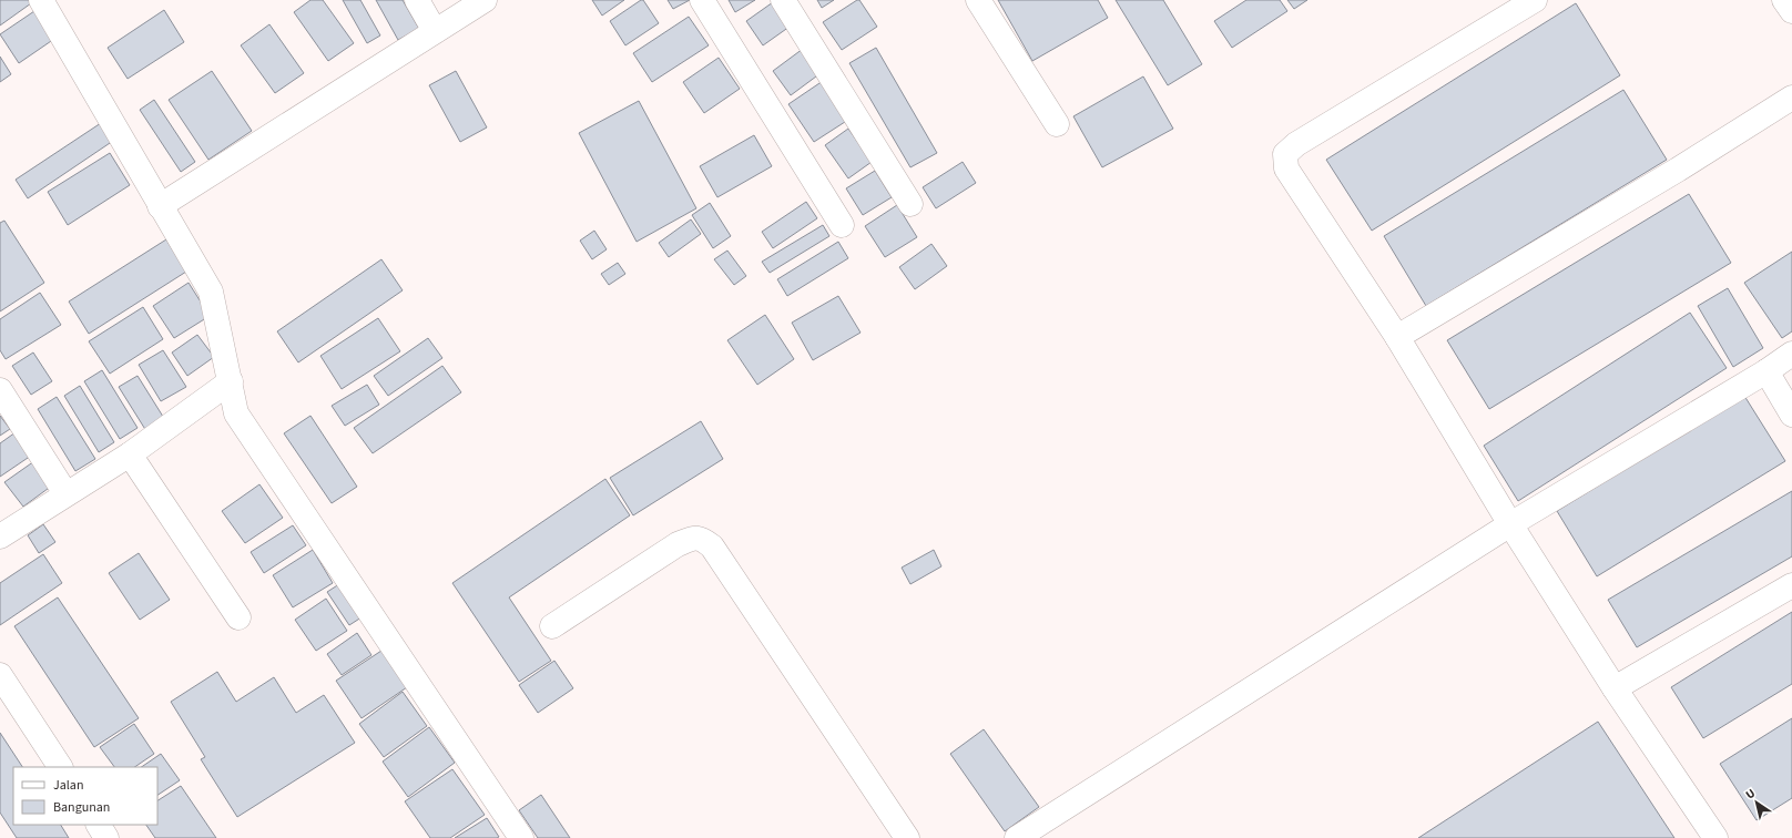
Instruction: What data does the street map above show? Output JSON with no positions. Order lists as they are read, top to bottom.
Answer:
{
  "legend": ["Jalan", "Bangunan"],
  "north": "top left"
}
